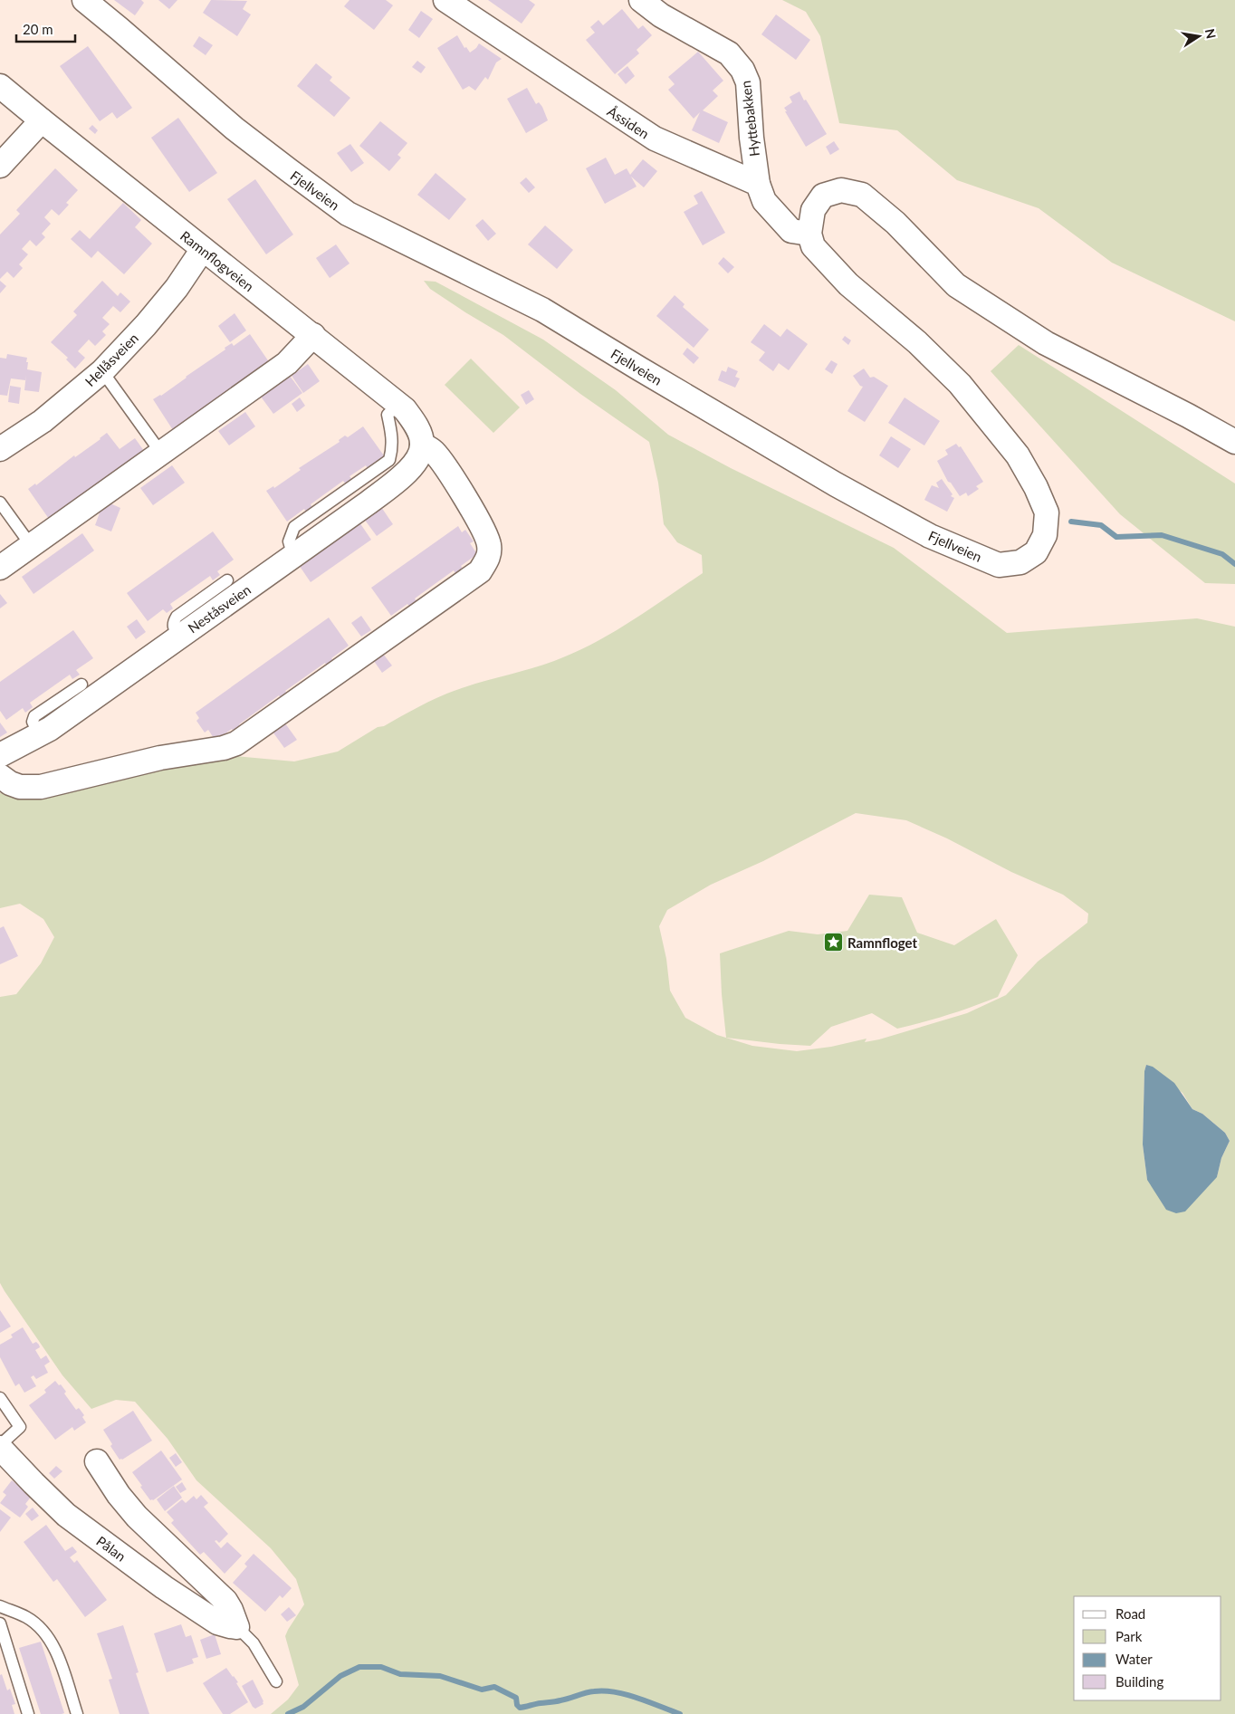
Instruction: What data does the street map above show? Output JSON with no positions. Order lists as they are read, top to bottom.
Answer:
{
  "streets": {
    "street": [
      "Hyttebakken",
      "Åssiden",
      "Fjellveien",
      "Ramnflogveien",
      "Hellåsveien",
      "Neståsveien",
      "Pålan"
    ]
  },
  "crossings": [
    ["Hyttebakken", "Åssiden"],
    ["Ramnflogveien", "Hellåsveien"],
    ["Ramnflogveien", "Neståsveien"]
  ],
  "places": {
    "place": ["Ramnfloget"]
  },
  "legend": [
    "Road",
    "Park",
    "Water",
    "Building"
  ],
  "scale_bar": "20 m",
  "north": "right"
}
